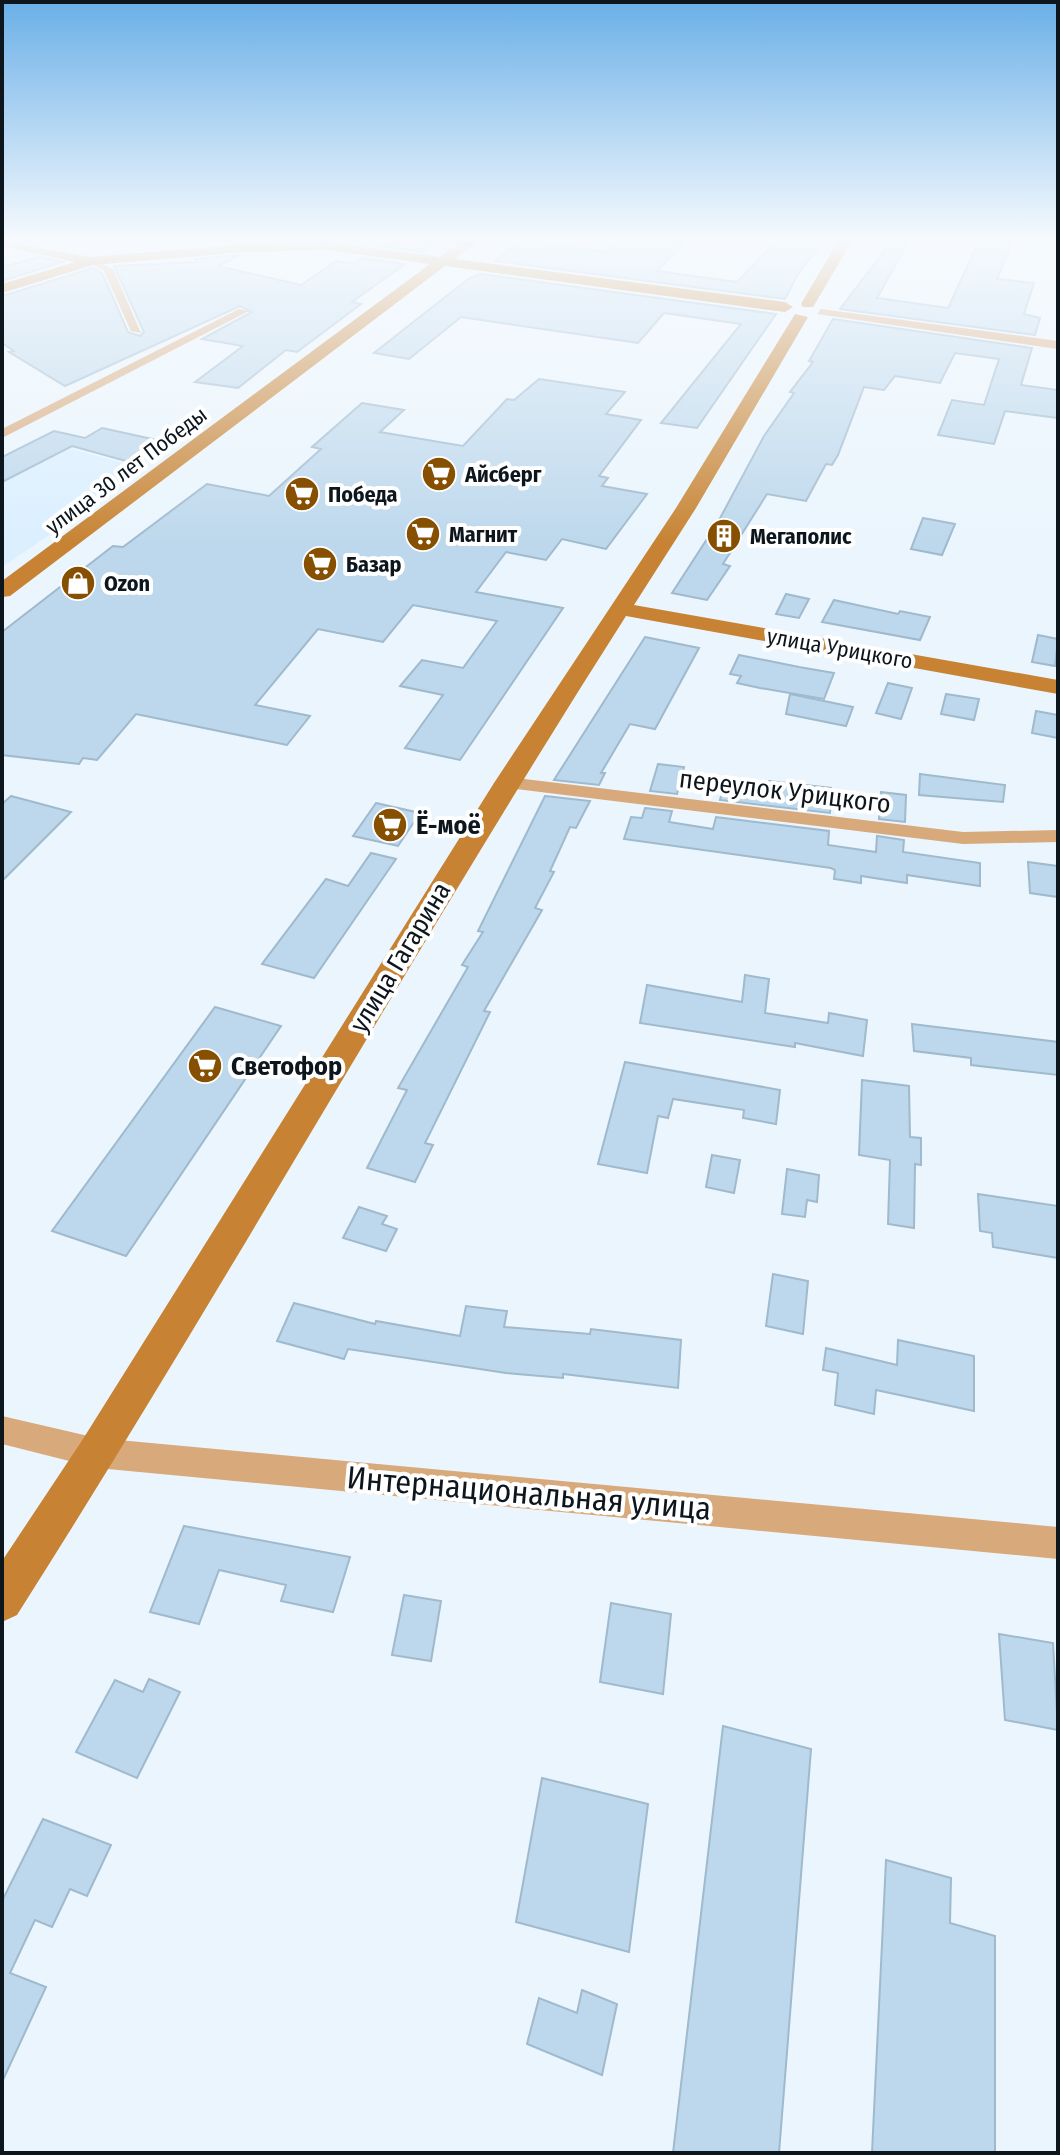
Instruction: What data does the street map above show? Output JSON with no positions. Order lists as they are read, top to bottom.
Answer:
{
  "streets": {
    "street": [
      "улица 30 лет Победы",
      "улица Урицкого",
      "переулок Урицкого",
      "улица Гагарина",
      "Интернациональная улица"
    ]
  },
  "crossings": [
    ["улица Урицкого", "улица Гагарина"],
    ["переулок Урицкого", "улица Гагарина"],
    ["улица Гагарина", "Интернациональная улица"]
  ],
  "places": {
    "supermarket": [
      "Айсберг",
      "Победа",
      "Магнит",
      "Базар",
      "Ё-моё",
      "Светофор"
    ],
    "building": ["Мегаполис"],
    "shop": ["Ozon"]
  }
}
